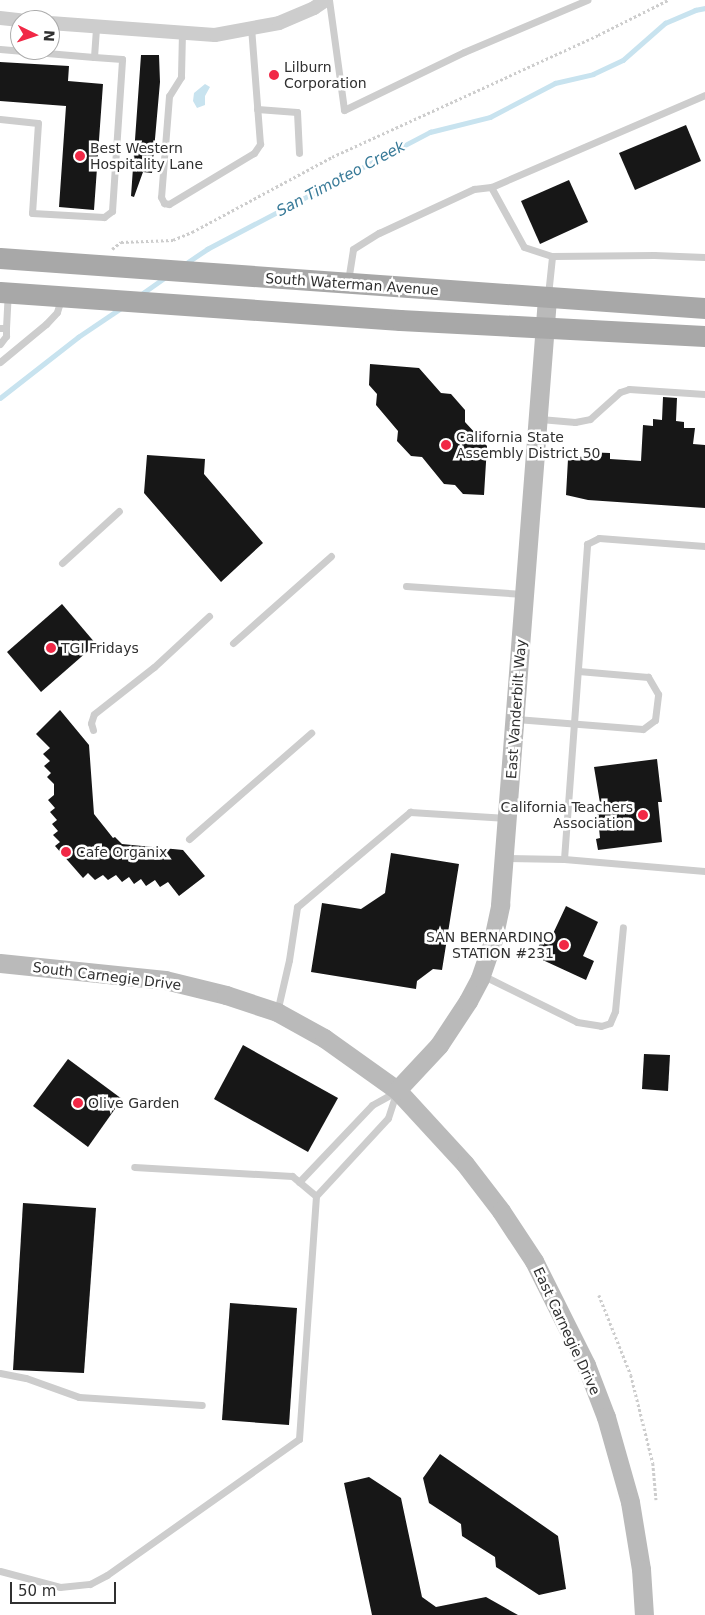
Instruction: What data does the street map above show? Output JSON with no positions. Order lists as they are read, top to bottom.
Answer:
{
  "streets": {
    "main road": ["South Waterman Avenue"],
    "street": ["East Vanderbilt Way", "South Carnegie Drive", "East Carnegie Drive"]
  },
  "crossings": [
    ["South Waterman Avenue", "East Vanderbilt Way"],
    ["East Vanderbilt Way", "South Carnegie Drive"],
    ["East Vanderbilt Way", "East Carnegie Drive"],
    ["South Carnegie Drive", "East Carnegie Drive"]
  ],
  "water": ["San Timoteo Creek"],
  "places": [
    "Lilburn Corporation",
    "Best Western Hospitality Lane",
    "California State Assembly District 50",
    "TGI Fridays",
    "California Teachers Association",
    "Cafe Organix",
    "SAN BERNARDINO STATION #231",
    "Olive Garden"
  ],
  "scale_bar": "50 m",
  "north": "right"
}
